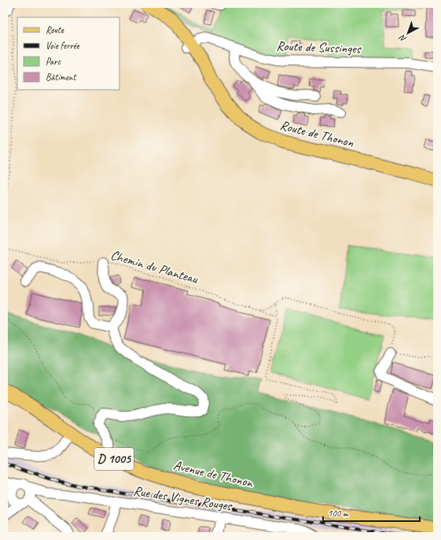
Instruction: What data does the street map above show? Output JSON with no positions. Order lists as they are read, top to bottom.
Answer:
{
  "streets": {
    "main road": ["Route de Thonon", "D 1005", "Avenue de Thonon"],
    "street": ["Route de Sussinges", "Rue des Vignes Rouges"],
    "path": ["Chemin du Planteau"]
  },
  "crossings": [
    ["Route de Sussinges", "Route de Thonon"]
  ],
  "legend": [
    "Route",
    "Voie ferrée",
    "Parc",
    "Bâtiment"
  ],
  "scale_bar": "100 m",
  "north": "bottom left"
}
